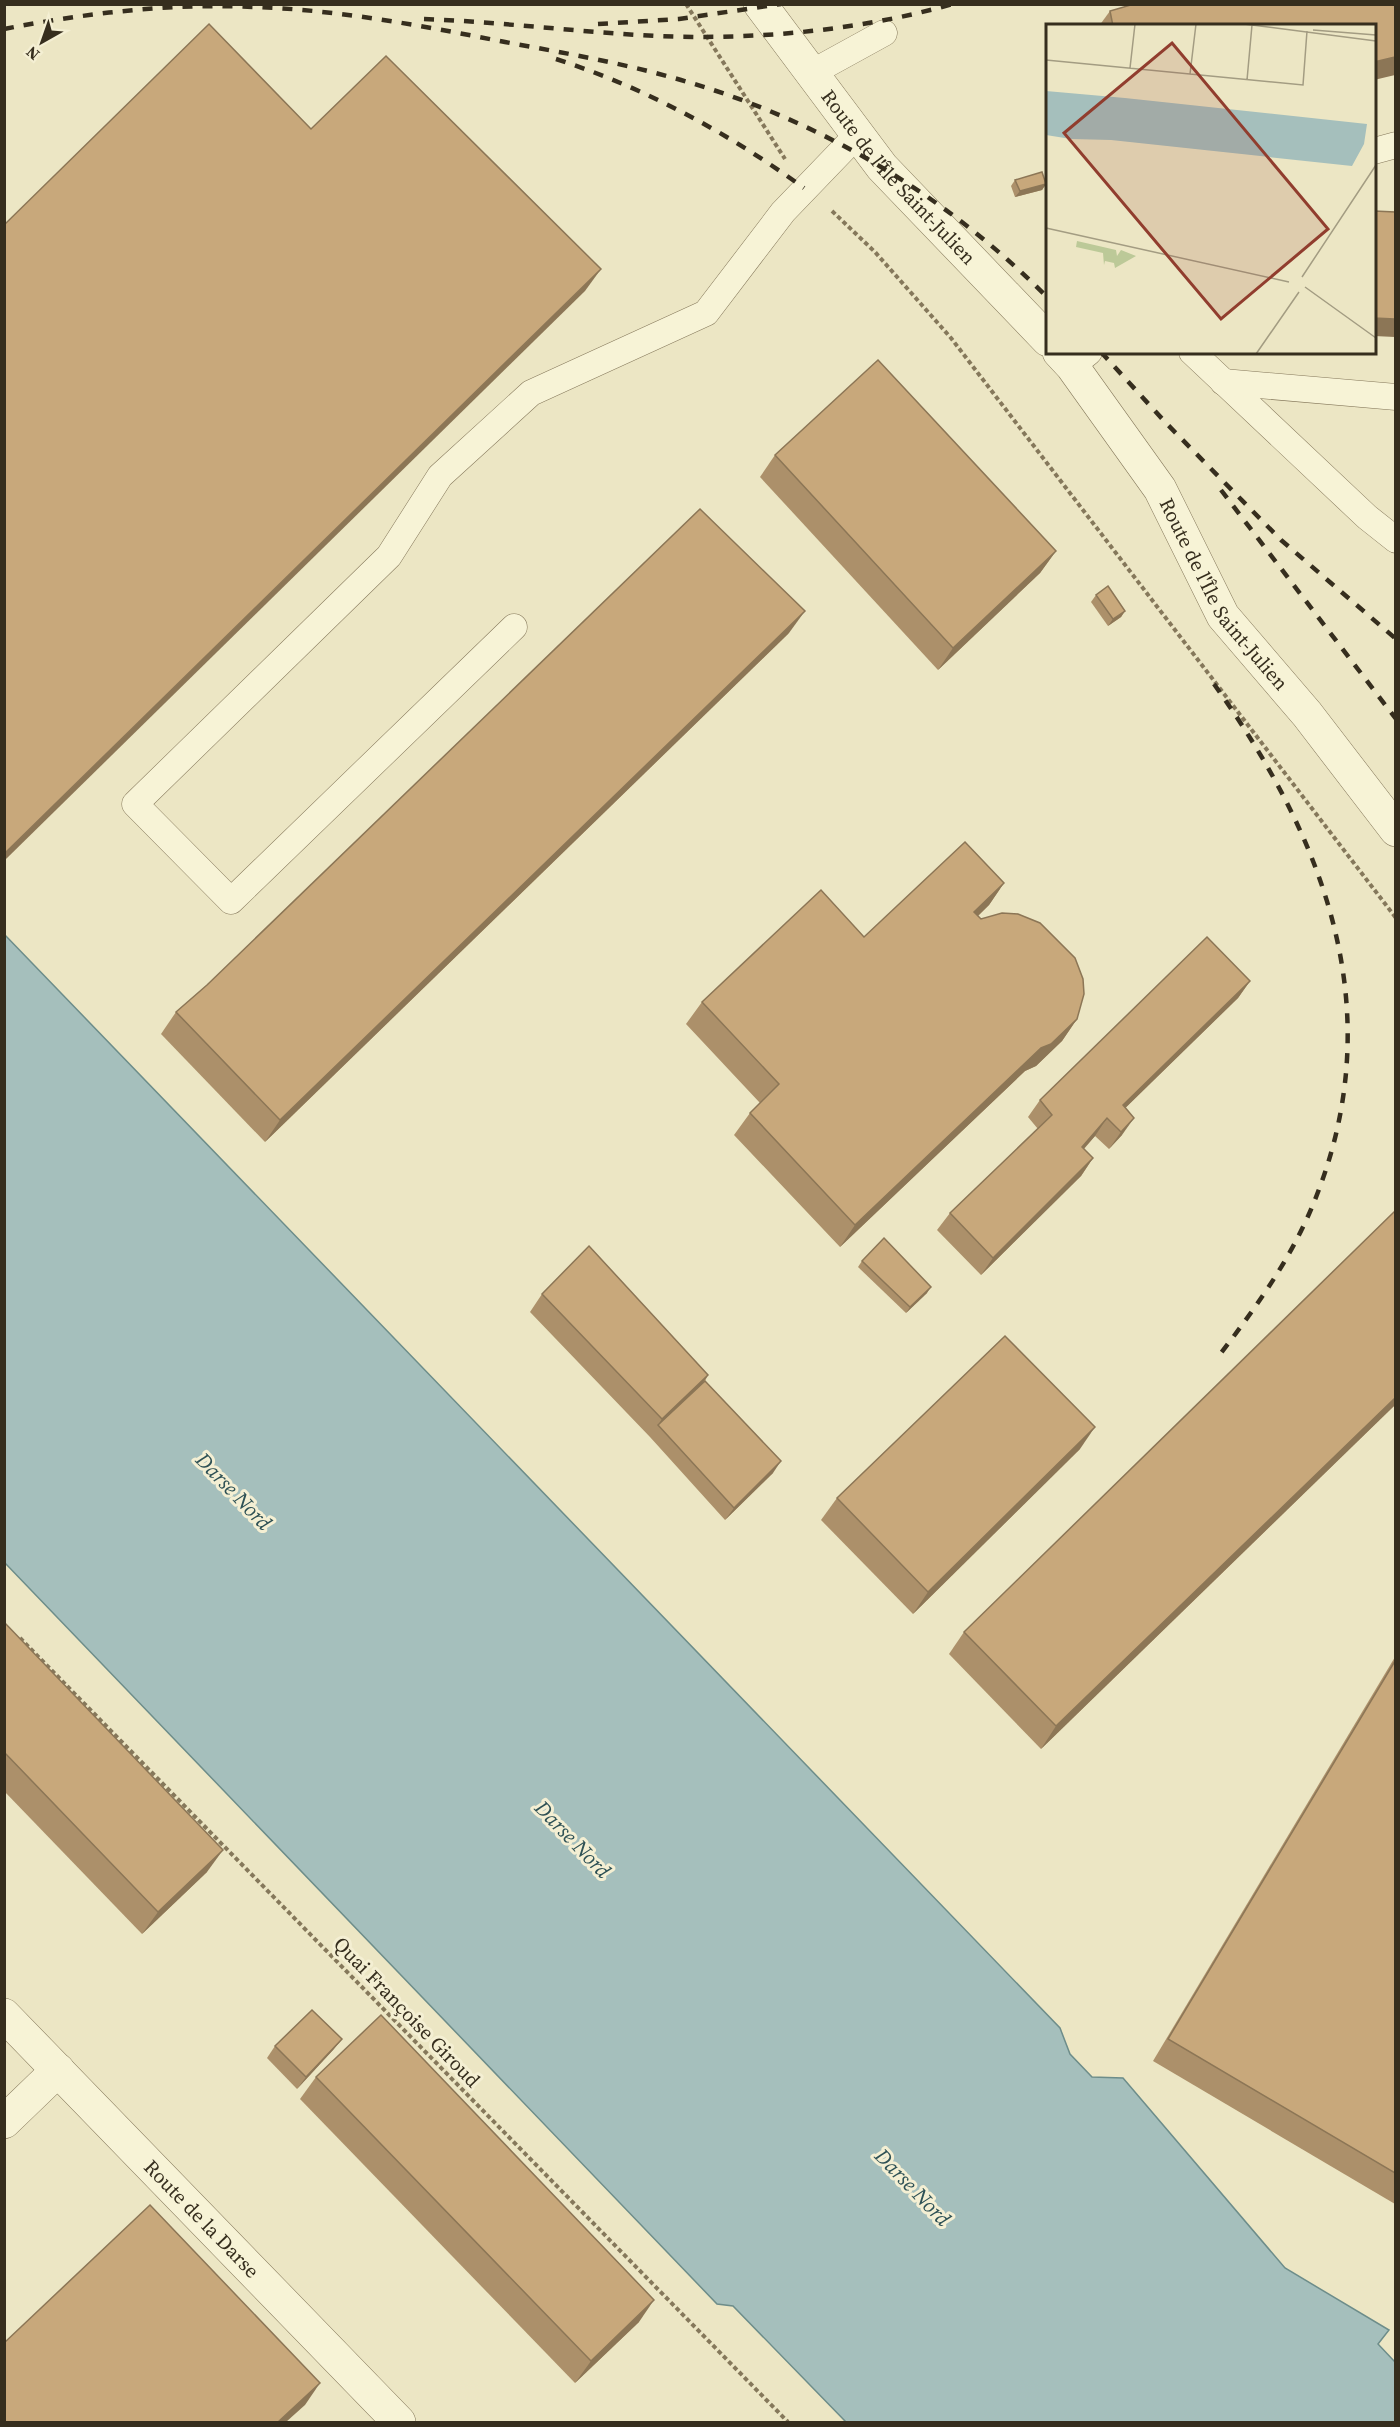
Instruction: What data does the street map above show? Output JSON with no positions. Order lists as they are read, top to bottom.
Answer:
{
  "streets": {
    "street": ["Route de l'Île Saint-Julien", "Route de la Darse"],
    "path": ["Quai Françoise Giroud"]
  },
  "water": ["Darse Nord"],
  "north": "bottom left"
}
